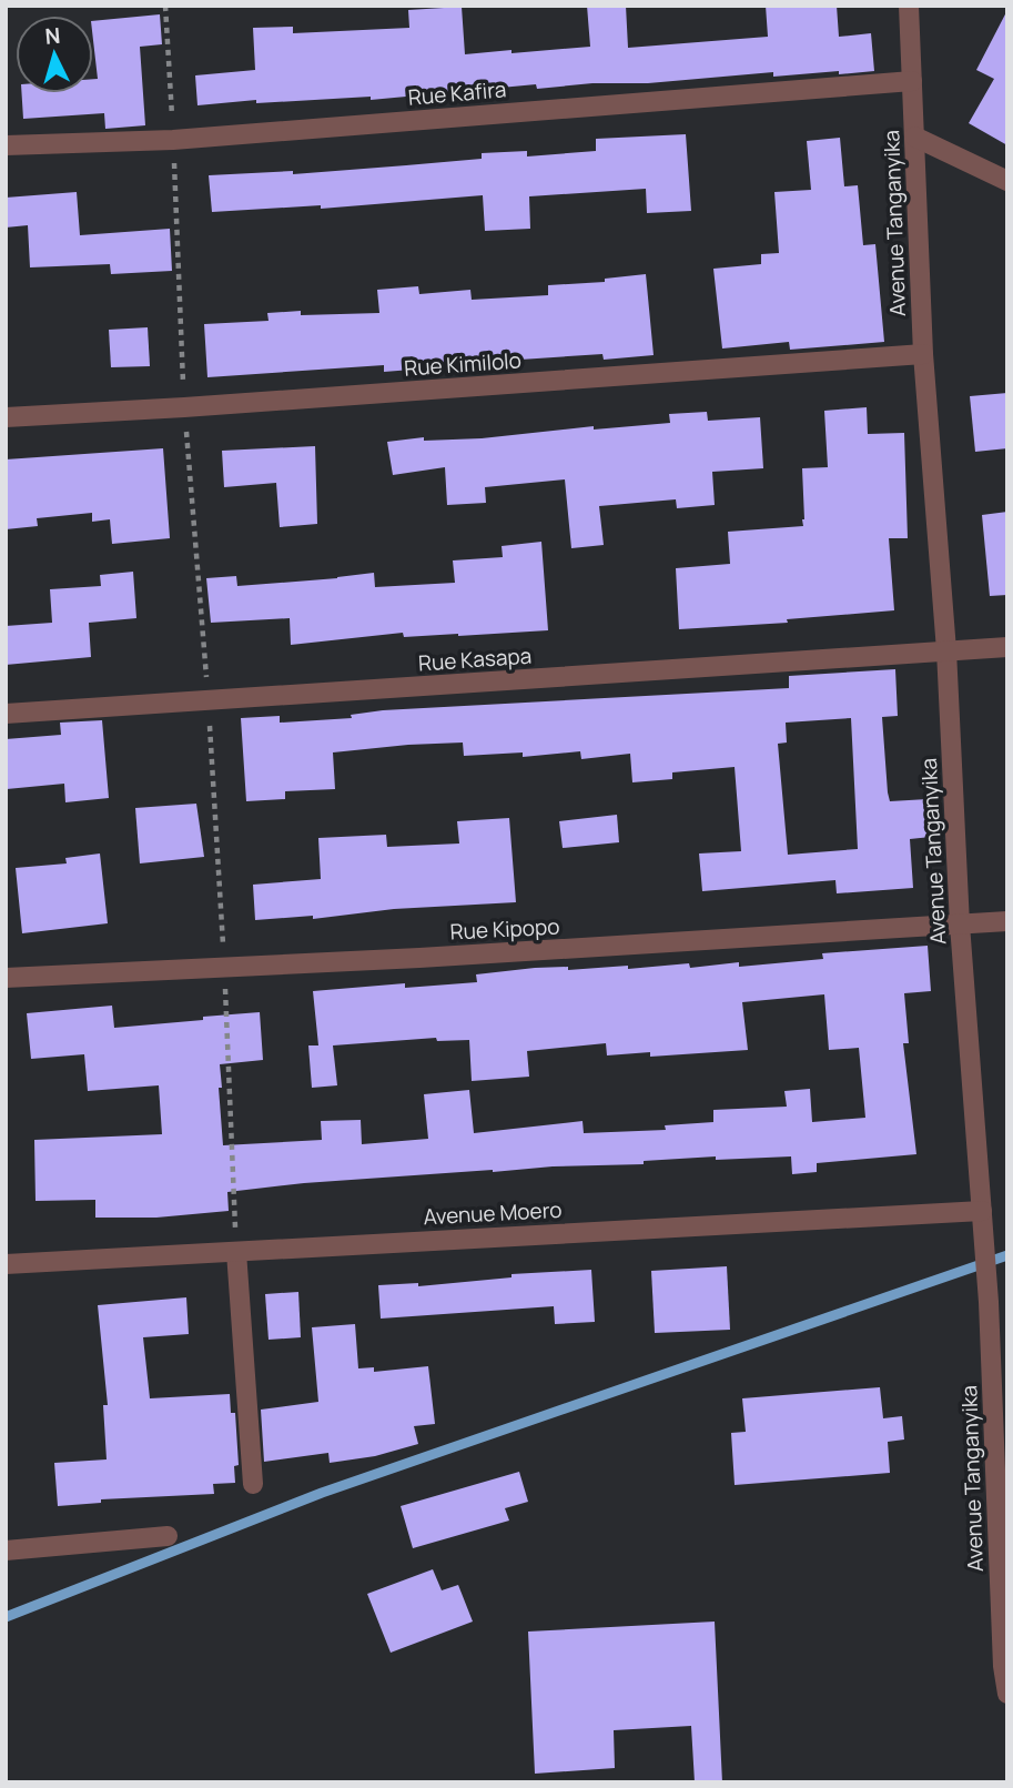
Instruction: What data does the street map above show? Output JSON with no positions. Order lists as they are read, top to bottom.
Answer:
{
  "streets": {
    "street": [
      "Rue Kafira",
      "Avenue Tanganyika",
      "Rue Kimilolo",
      "Rue Kasapa",
      "Rue Kipopo",
      "Avenue Moero"
    ]
  },
  "crossings": [
    ["Rue Kafira", "Avenue Tanganyika"],
    ["Avenue Tanganyika", "Rue Kimilolo"],
    ["Avenue Tanganyika", "Rue Kasapa"],
    ["Avenue Tanganyika", "Rue Kipopo"],
    ["Avenue Tanganyika", "Avenue Moero"]
  ],
  "north": "top"
}
